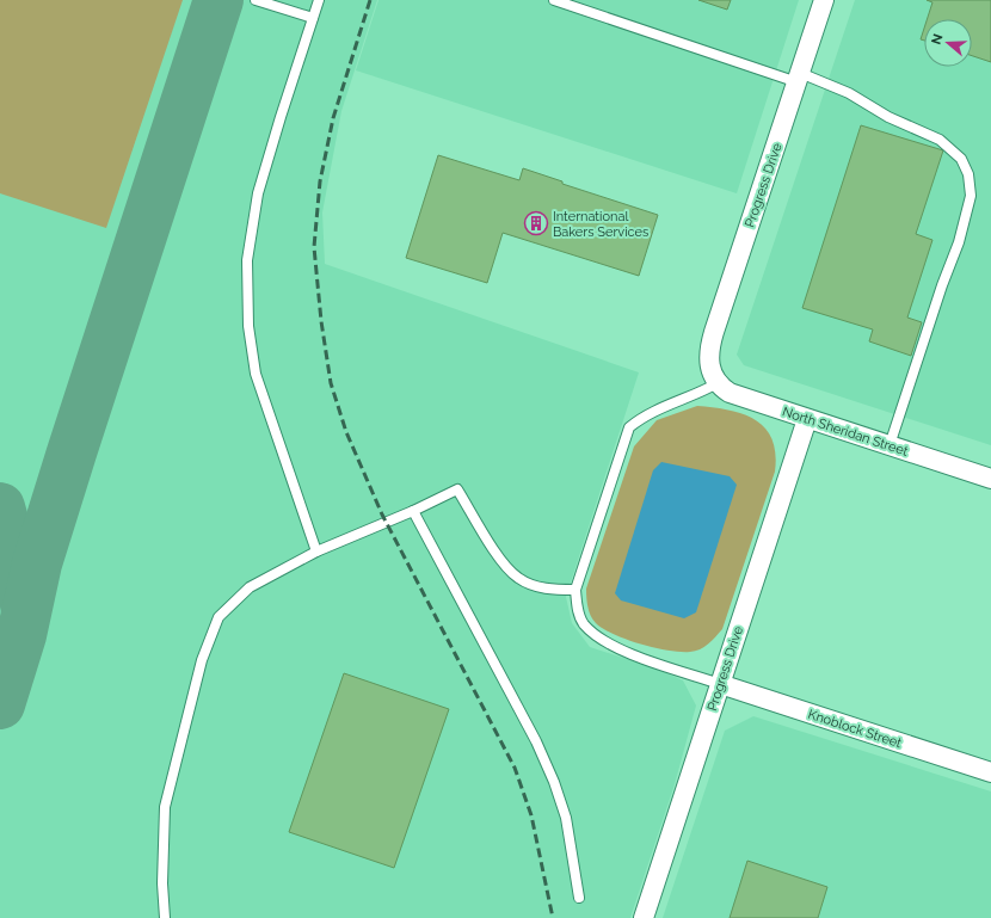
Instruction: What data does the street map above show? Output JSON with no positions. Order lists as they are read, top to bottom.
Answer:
{
  "streets": {
    "street": ["Progress Drive", "North Sheridan Street", "Knoblock Street"]
  },
  "crossings": [
    ["Progress Drive", "North Sheridan Street"],
    ["Progress Drive", "Knoblock Street"]
  ],
  "places": {
    "building": ["International Bakers Services"]
  },
  "north": "left"
}
